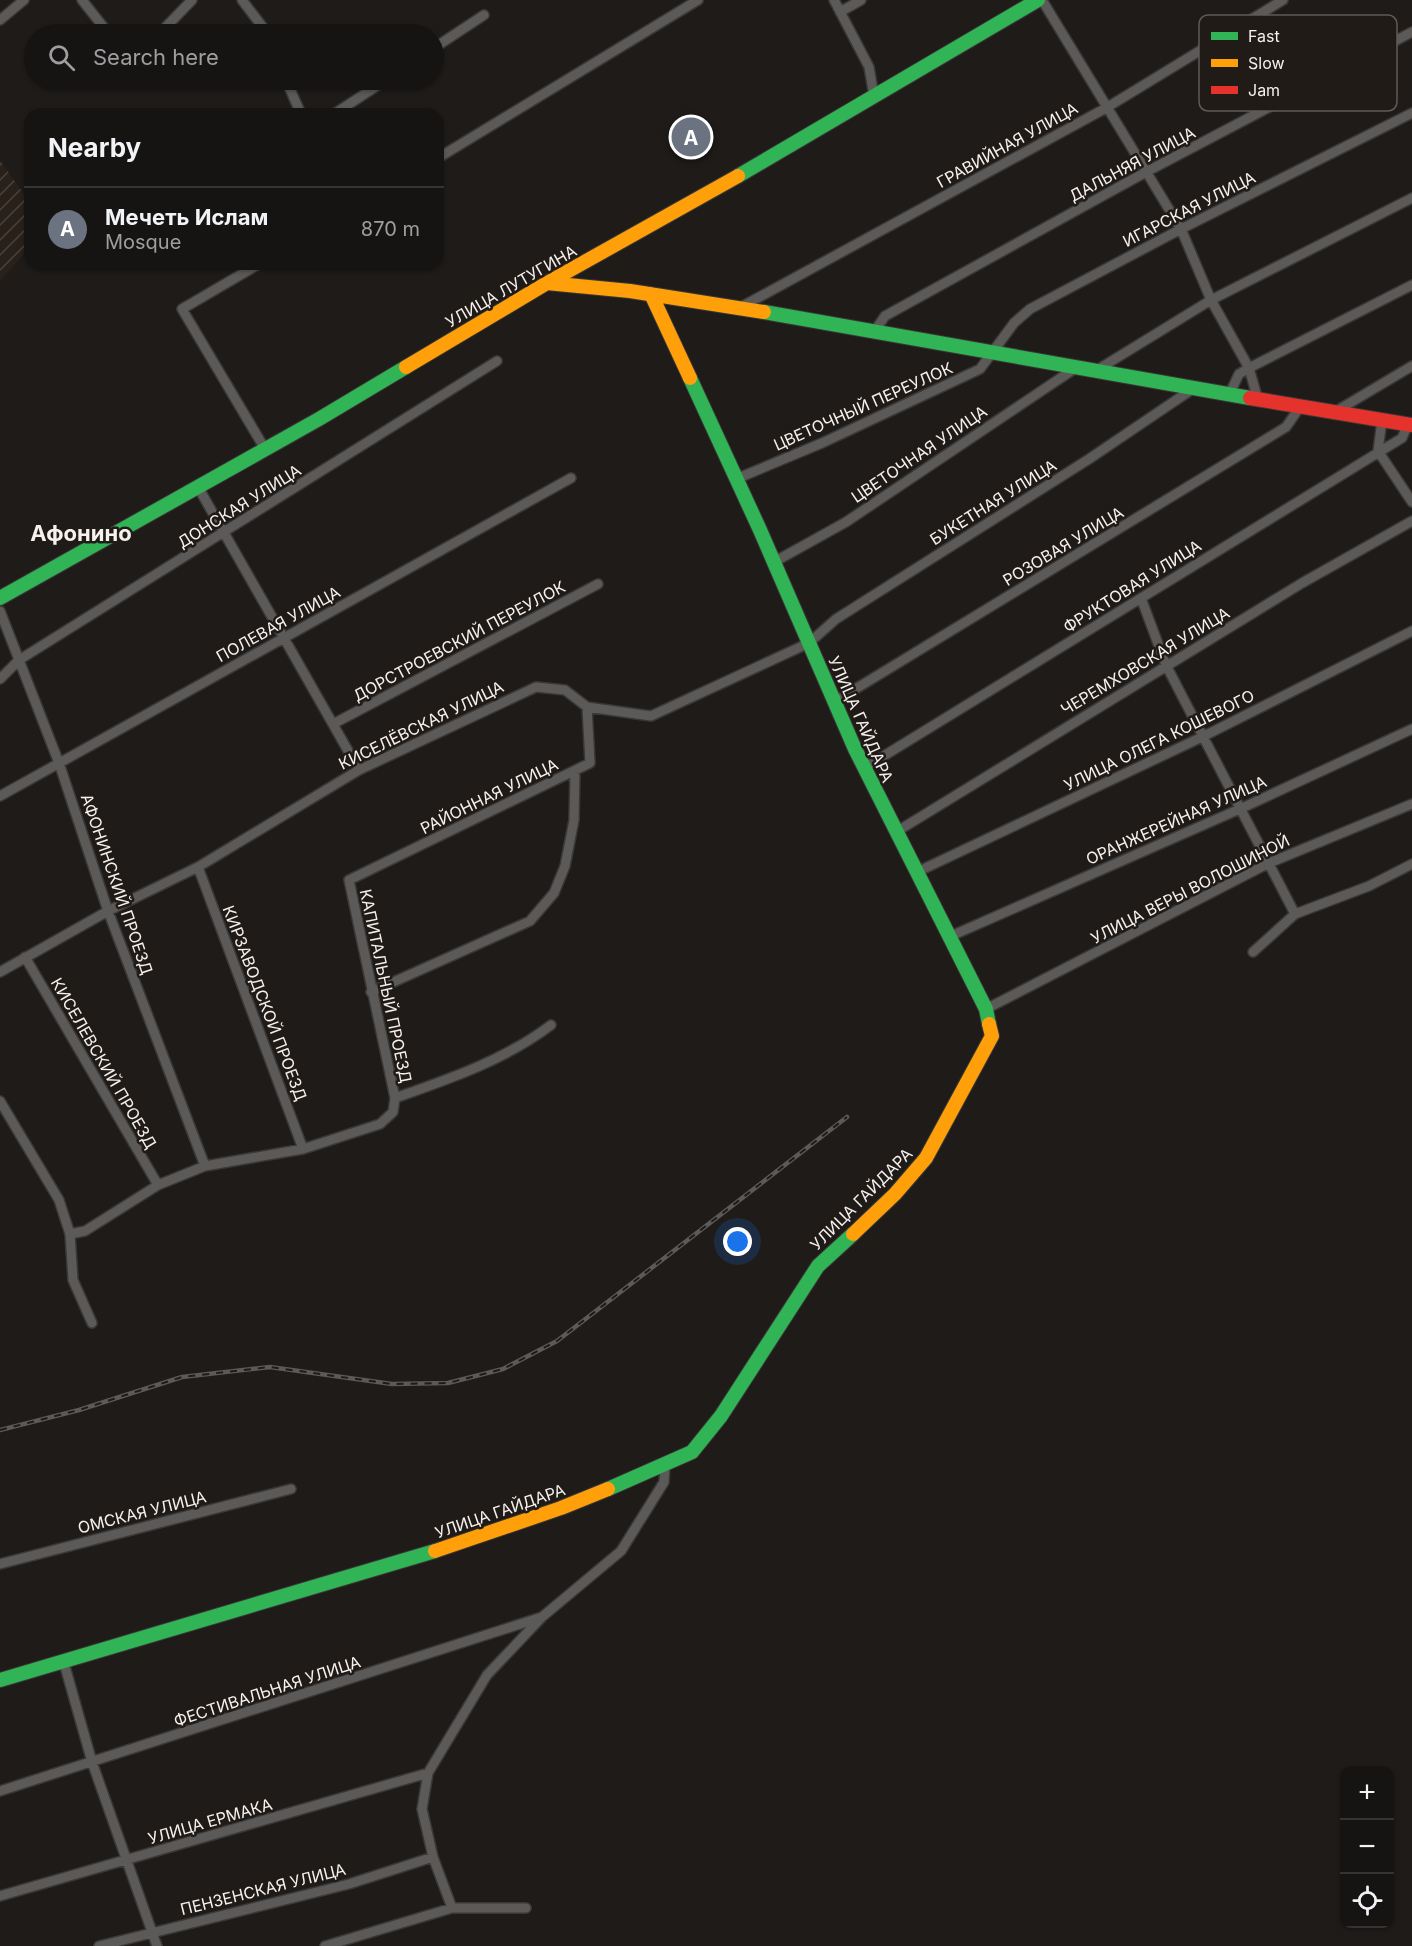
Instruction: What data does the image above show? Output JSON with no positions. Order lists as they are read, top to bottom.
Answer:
{
  "streets": {
    "main road": ["УЛИЦА ЛУТУГИНА", "УЛИЦА ГАЙДАРА"],
    "street": [
      "ГРАВИЙНАЯ УЛИЦА",
      "ДАЛЬНЯЯ УЛИЦА",
      "ИГАРСКАЯ УЛИЦА",
      "ЦВЕТОЧНЫЙ ПЕРЕУЛОК",
      "ЦВЕТОЧНАЯ УЛИЦА",
      "БУКЕТНАЯ УЛИЦА",
      "ДОНСКАЯ УЛИЦА",
      "РОЗОВАЯ УЛИЦА",
      "ФРУКТОВАЯ УЛИЦА",
      "ПОЛЕВАЯ УЛИЦА",
      "ДОРСТРОЕВСКИЙ ПЕРЕУЛОК",
      "ЧЕРЕМХОВСКАЯ УЛИЦА",
      "КИСЕЛЁВСКАЯ УЛИЦА",
      "УЛИЦА ОЛЕГА КОШЕВОГО",
      "РАЙОННАЯ УЛИЦА",
      "ОРАНЖЕРЕЙНАЯ УЛИЦА",
      "АФОНИНСКИЙ ПРОЕЗД",
      "УЛИЦА ВЕРЫ ВОЛОШИНОЙ",
      "КАПИТАЛЬНЫЙ ПРОЕЗД",
      "КИРЗАВОДСКОЙ ПРОЕЗД",
      "КИСЕЛЕВСКИЙ ПРОЕЗД",
      "ОМСКАЯ УЛИЦА",
      "ФЕСТИВАЛЬНАЯ УЛИЦА",
      "УЛИЦА ЕРМАКА",
      "ПЕНЗЕНСКАЯ УЛИЦА"
    ]
  },
  "crossings": [
    ["ИГАРСКАЯ УЛИЦА", "ЦВЕТОЧНЫЙ ПЕРЕУЛОК"],
    ["ЦВЕТОЧНЫЙ ПЕРЕУЛОК", "УЛИЦА ГАЙДАРА"],
    ["ЦВЕТОЧНАЯ УЛИЦА", "УЛИЦА ГАЙДАРА"],
    ["БУКЕТНАЯ УЛИЦА", "УЛИЦА ГАЙДАРА"],
    ["БУКЕТНАЯ УЛИЦА", "КИСЕЛЁВСКАЯ УЛИЦА"],
    ["ДОНСКАЯ УЛИЦА", "АФОНИНСКИЙ ПРОЕЗД"],
    ["РОЗОВАЯ УЛИЦА", "УЛИЦА ГАЙДАРА"],
    ["ФРУКТОВАЯ УЛИЦА", "УЛИЦА ГАЙДАРА"],
    ["ПОЛЕВАЯ УЛИЦА", "АФОНИНСКИЙ ПРОЕЗД"],
    ["ЧЕРЕМХОВСКАЯ УЛИЦА", "УЛИЦА ГАЙДАРА"],
    ["УЛИЦА ГАЙДАРА", "КИСЕЛЁВСКАЯ УЛИЦА"],
    ["УЛИЦА ГАЙДАРА", "УЛИЦА ОЛЕГА КОШЕВОГО"],
    ["УЛИЦА ГАЙДАРА", "ОРАНЖЕРЕЙНАЯ УЛИЦА"],
    ["УЛИЦА ГАЙДАРА", "УЛИЦА ВЕРЫ ВОЛОШИНОЙ"],
    ["КИСЕЛЁВСКАЯ УЛИЦА", "РАЙОННАЯ УЛИЦА"],
    ["КИСЕЛЁВСКАЯ УЛИЦА", "АФОНИНСКИЙ ПРОЕЗД"],
    ["КИСЕЛЁВСКАЯ УЛИЦА", "КИРЗАВОДСКОЙ ПРОЕЗД"],
    ["КИСЕЛЁВСКАЯ УЛИЦА", "КИСЕЛЕВСКИЙ ПРОЕЗД"],
    ["РАЙОННАЯ УЛИЦА", "КАПИТАЛЬНЫЙ ПРОЕЗД"]
  ],
  "districts": ["Афонино"],
  "legend": ["Fast", "Slow", "Jam"],
  "page": {
    "search": "Search here",
    "heading": "Nearby",
    "pins": "A",
    "list": [
      {
        "mark": "A",
        "name": "Мечеть Ислам",
        "note": "Mosque",
        "value": "870 m"
      }
    ],
    "map_buttons": ["+", "−"]
  }
}
